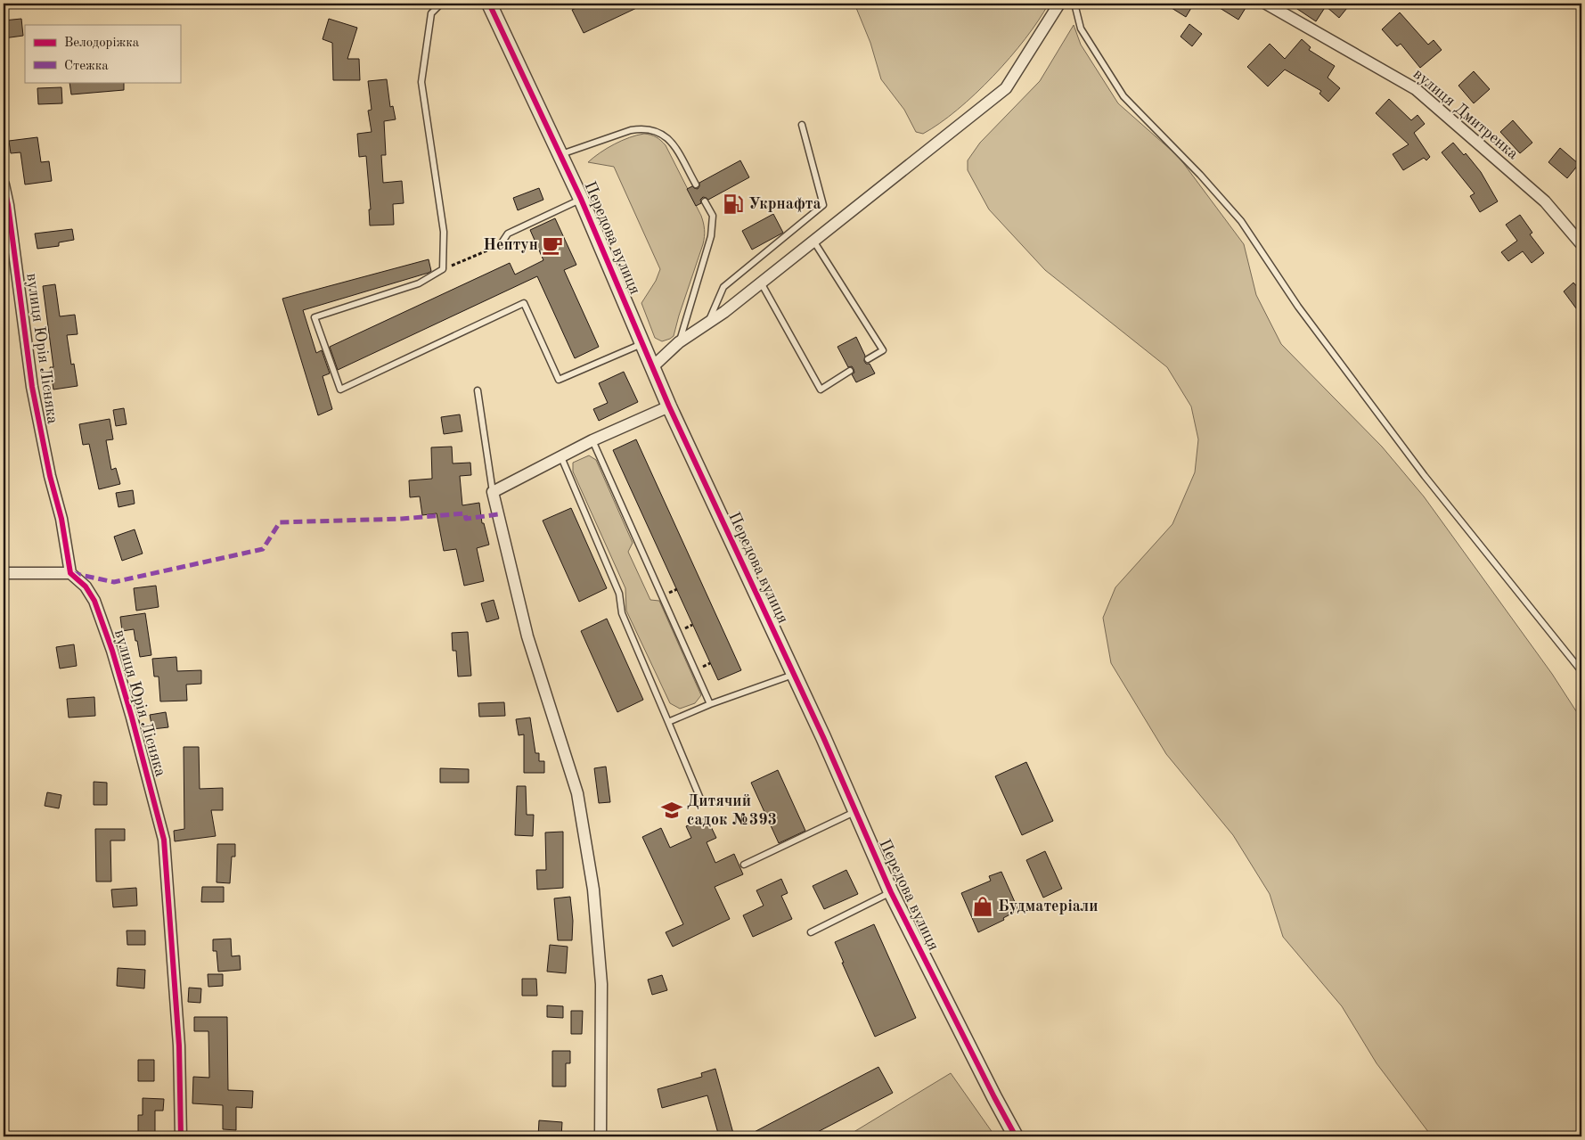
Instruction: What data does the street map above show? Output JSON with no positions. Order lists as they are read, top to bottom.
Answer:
{
  "streets": {
    "street": ["вулиця Дмитренка", "Передова вулиця", "вулиця Юрія Лісняка"]
  },
  "places": {
    "fuel station": ["Укрнафта"],
    "cafe": ["Нептун"],
    "school or university": ["Дитячий садок №393"],
    "shop": ["Будматеріали"]
  },
  "legend": ["Велодоріжка", "Стежка"]
}
